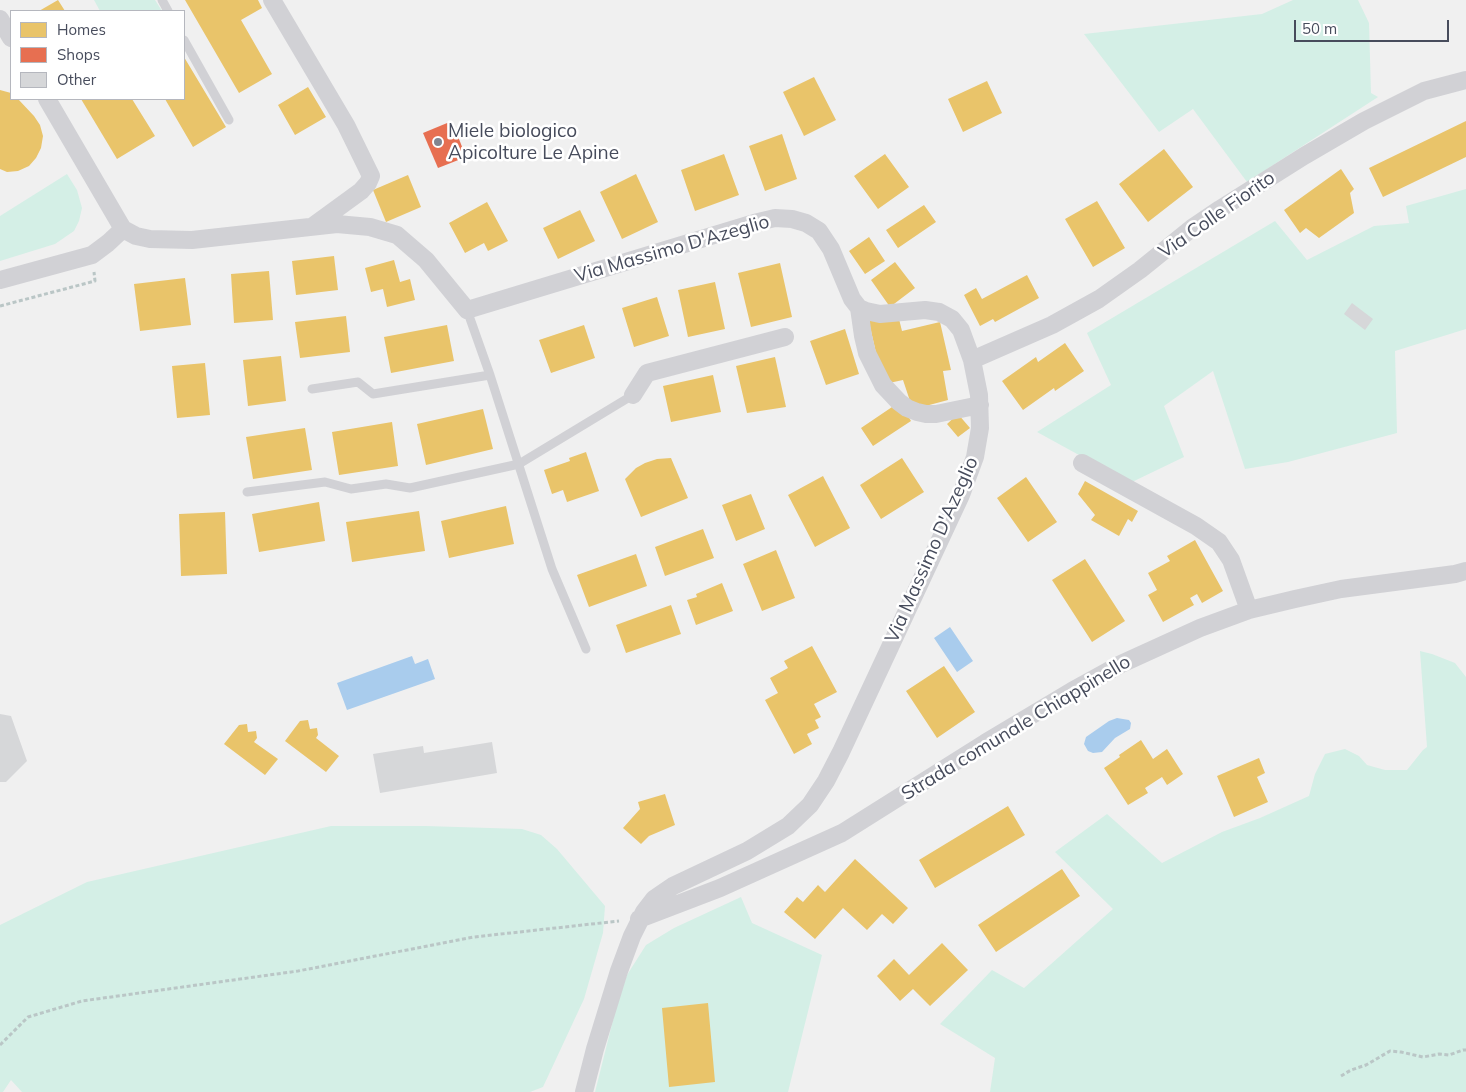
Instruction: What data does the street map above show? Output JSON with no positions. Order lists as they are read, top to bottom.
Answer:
{
  "streets": {
    "street": ["Via Colle Fiorito", "Via Massimo D'Azeglio", "Strada comunale Chiappinello"]
  },
  "crossings": [
    ["Via Colle Fiorito", "Via Massimo D'Azeglio"],
    ["Via Massimo D'Azeglio", "Strada comunale Chiappinello"]
  ],
  "places": ["Miele biologico Apicolture Le Apine"],
  "legend": ["Homes", "Shops", "Other"],
  "scale_bar": "50 m"
}
